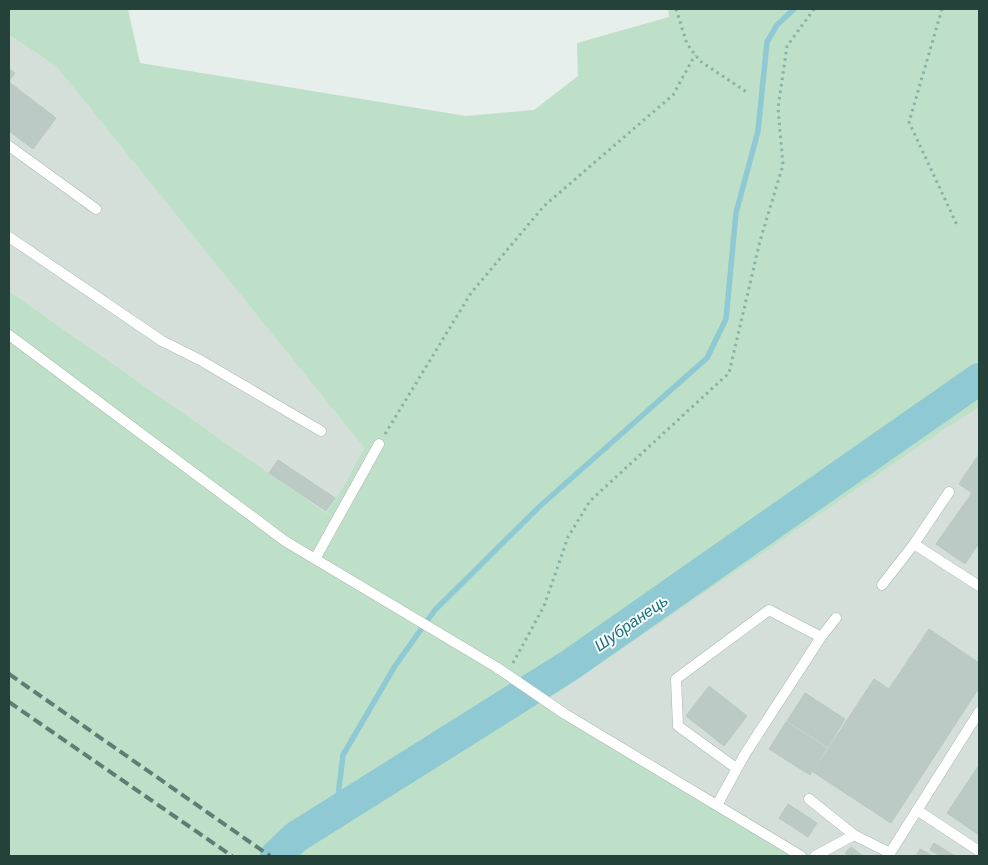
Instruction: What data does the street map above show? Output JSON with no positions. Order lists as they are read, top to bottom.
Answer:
{
  "water": ["Шубранець"]
}
